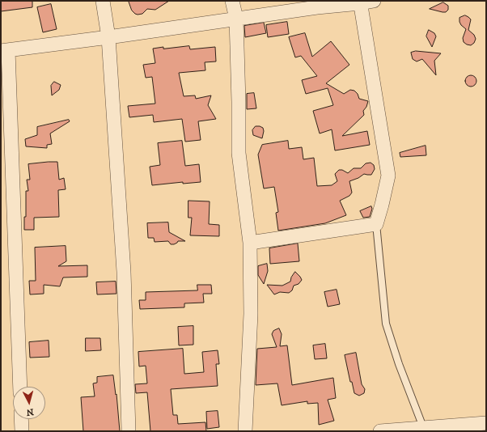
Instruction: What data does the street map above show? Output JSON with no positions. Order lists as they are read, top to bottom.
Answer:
{
  "north": "bottom"
}
